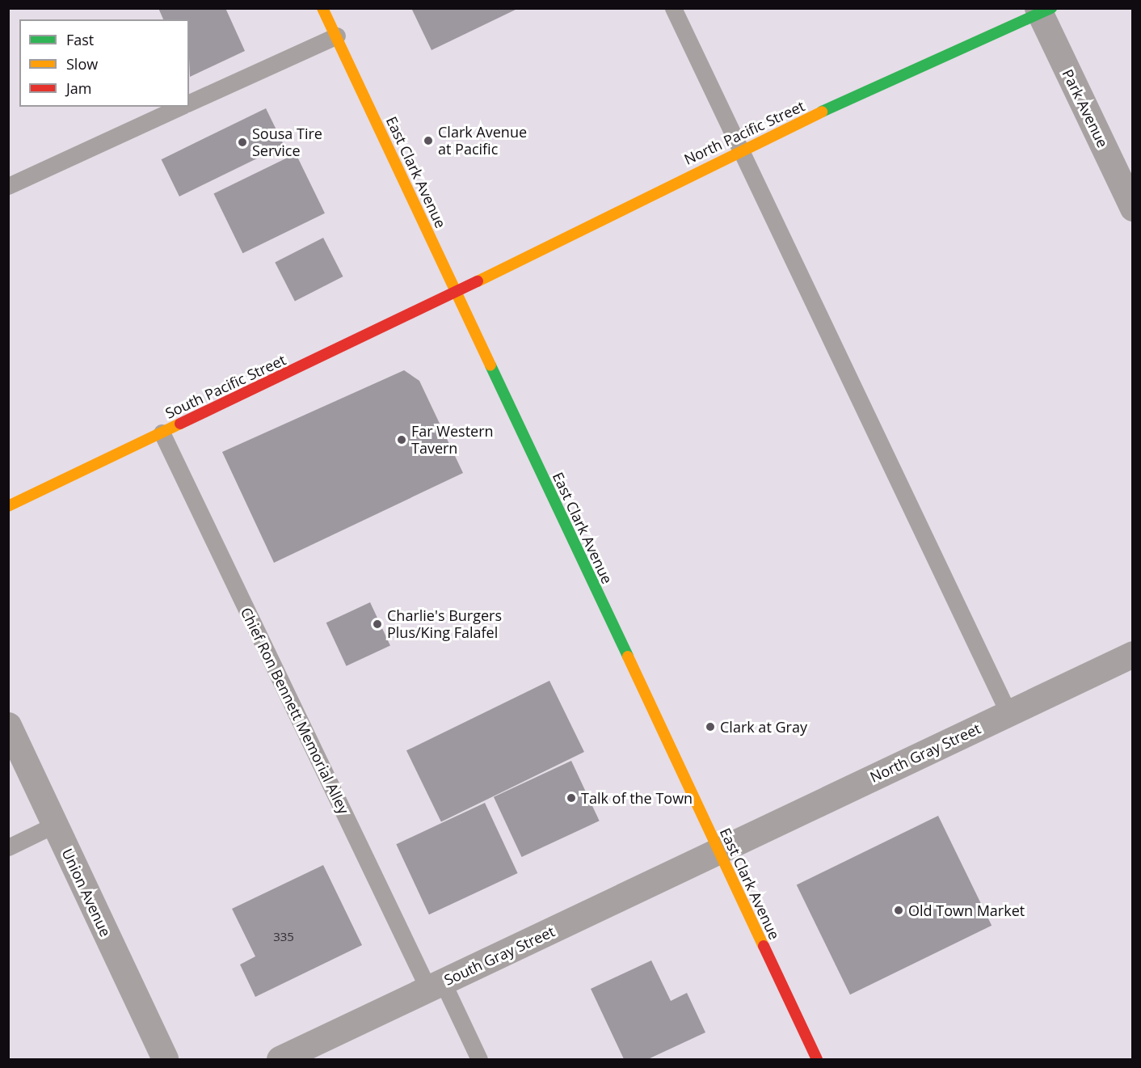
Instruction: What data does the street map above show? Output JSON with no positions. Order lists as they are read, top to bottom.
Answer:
{
  "streets": {
    "main road": ["North Pacific Street", "East Clark Avenue", "South Pacific Street"],
    "street": [
      "Park Avenue",
      "North Gray Street",
      "Union Avenue",
      "South Gray Street"
    ],
    "lane": ["Chief Ron Bennett Memorial Alley"]
  },
  "crossings": [
    ["Park Avenue", "North Pacific Street"],
    ["North Pacific Street", "East Clark Avenue"],
    ["North Pacific Street", "South Pacific Street"],
    ["East Clark Avenue", "South Pacific Street"],
    ["East Clark Avenue", "North Gray Street"],
    ["East Clark Avenue", "South Gray Street"],
    ["South Pacific Street", "Chief Ron Bennett Memorial Alley"],
    ["Chief Ron Bennett Memorial Alley", "South Gray Street"],
    ["North Gray Street", "South Gray Street"]
  ],
  "places": [
    "Clark Avenue at Pacific",
    "Sousa Tire Service",
    "Far Western Tavern",
    "Charlie's Burgers Plus/King Falafel",
    "Clark at Gray",
    "Talk of the Town",
    "Old Town Market"
  ],
  "house_numbers": ["335"],
  "legend": ["Fast", "Slow", "Jam"]
}
